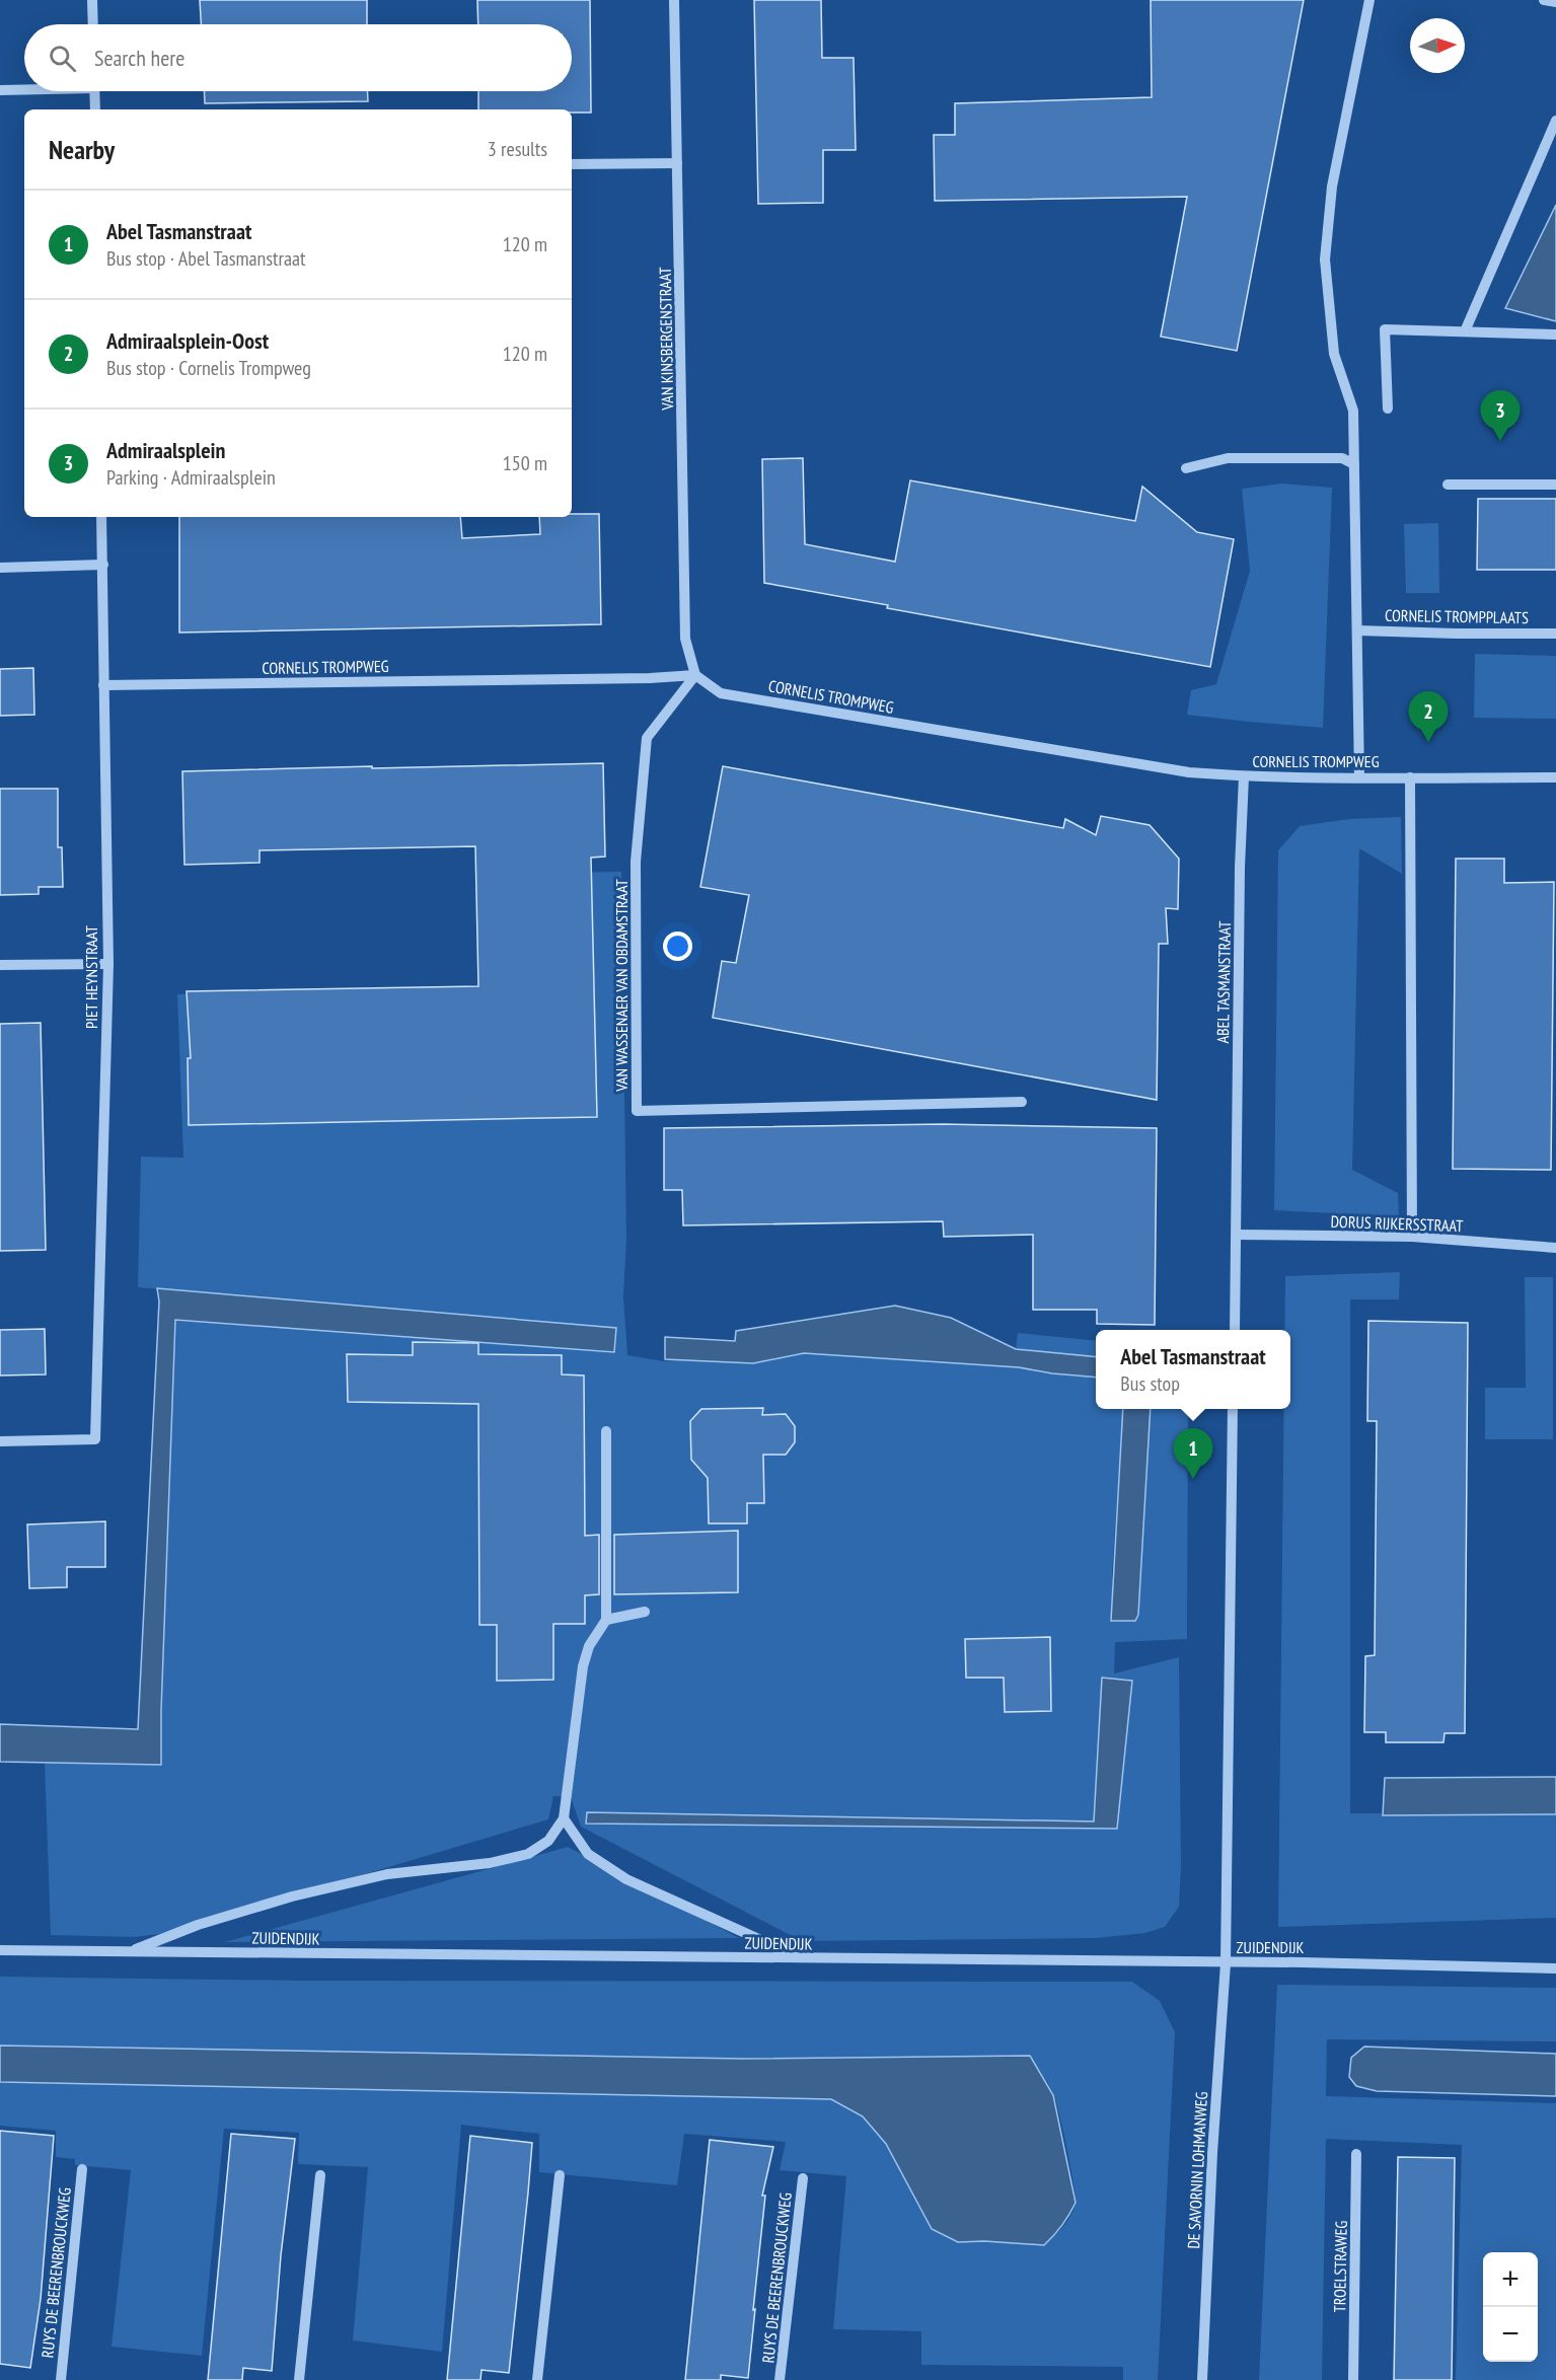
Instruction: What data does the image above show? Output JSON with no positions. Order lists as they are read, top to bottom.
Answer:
{
  "streets": {
    "street": [
      "VAN KINSBERGENSTRAAT",
      "CORNELIS TROMPPLAATS",
      "CORNELIS TROMPWEG",
      "PIET HEYNSTRAAT",
      "ABEL TASMANSTRAAT",
      "VAN WASSENAER VAN OBDAMSTRAAT",
      "DORUS RIJKERSSTRAAT",
      "ZUIDENDIJK",
      "DE SAVORNIN LOHMANWEG",
      "TROELSTRAWEG",
      "RUYS DE BEERENBROUCKWEG"
    ]
  },
  "crossings": [
    ["VAN KINSBERGENSTRAAT", "CORNELIS TROMPWEG"],
    ["VAN KINSBERGENSTRAAT", "VAN WASSENAER VAN OBDAMSTRAAT"],
    ["CORNELIS TROMPWEG", "PIET HEYNSTRAAT"],
    ["CORNELIS TROMPWEG", "ABEL TASMANSTRAAT"],
    ["CORNELIS TROMPWEG", "VAN WASSENAER VAN OBDAMSTRAAT"],
    ["ABEL TASMANSTRAAT", "DORUS RIJKERSSTRAAT"],
    ["ZUIDENDIJK", "DE SAVORNIN LOHMANWEG"]
  ],
  "north": "right",
  "page": {
    "search": "Search here",
    "heading": ["Nearby", "3 results"],
    "list": [
      {
        "mark": "1",
        "name": "Abel Tasmanstraat",
        "note": "Bus stop · Abel Tasmanstraat",
        "value": "120 m"
      },
      {
        "mark": "2",
        "name": "Admiraalsplein-Oost",
        "note": "Bus stop · Cornelis Trompweg",
        "value": "120 m"
      },
      {
        "mark": "3",
        "name": "Admiraalsplein",
        "note": "Parking · Admiraalsplein",
        "value": "150 m"
      }
    ],
    "pins": ["3", "2", "1"],
    "popup": ["Abel Tasmanstraat", "Bus stop"],
    "map_buttons": ["+", "−"]
  }
}
